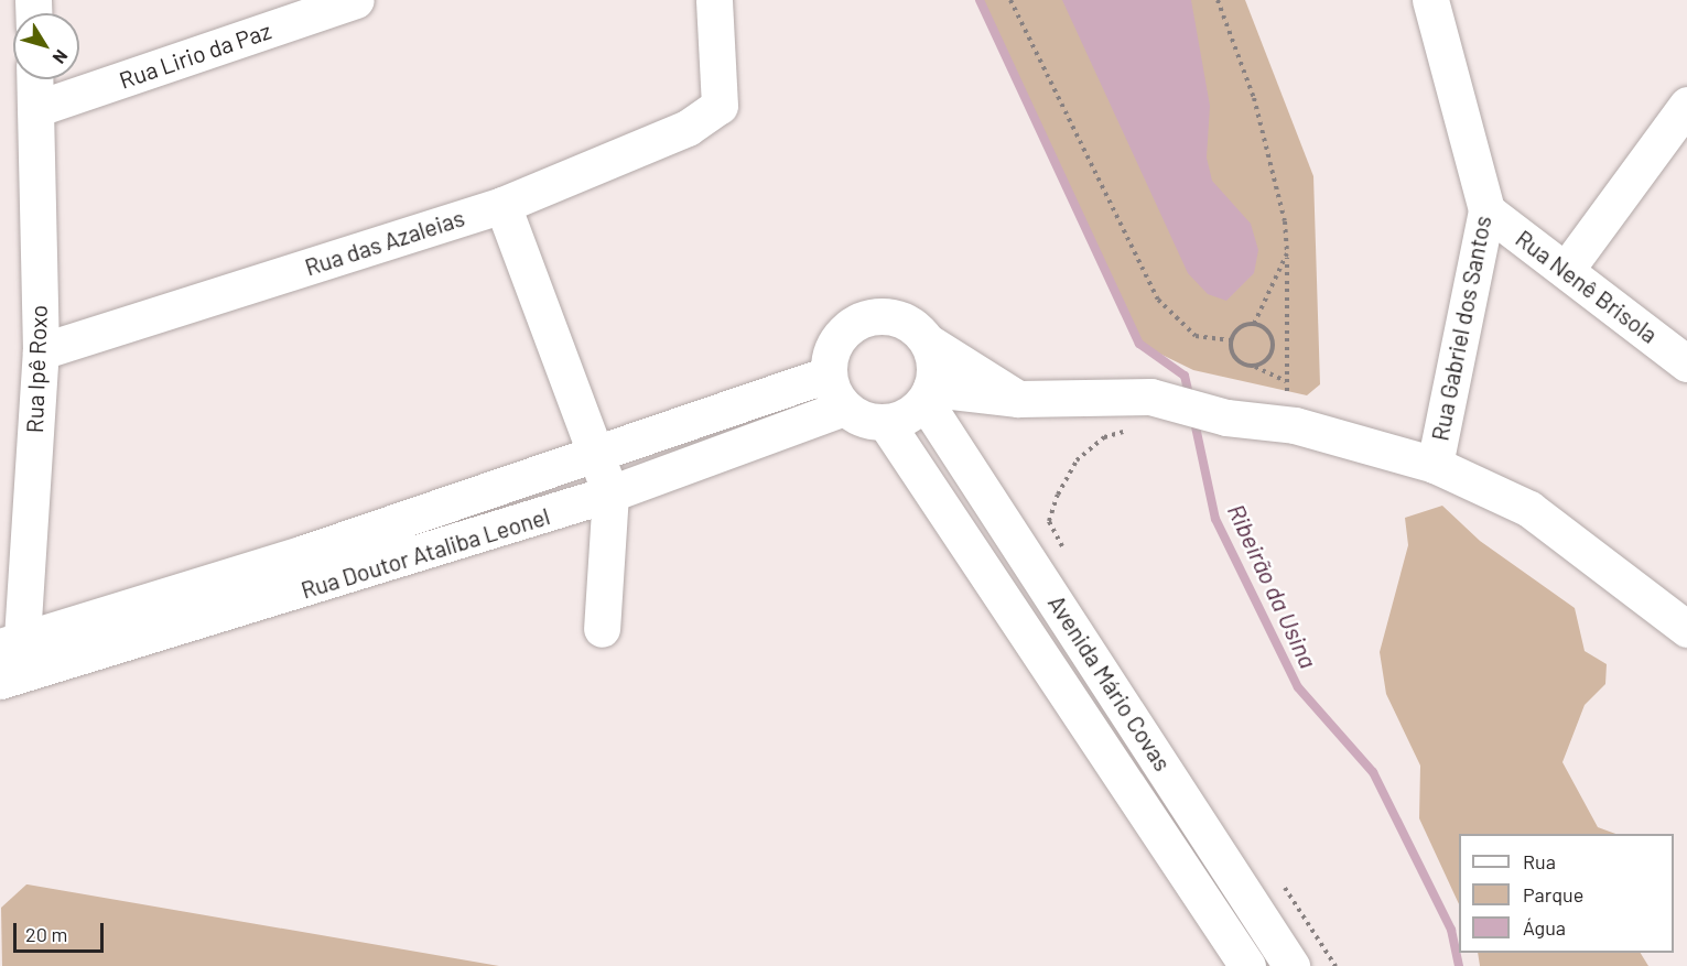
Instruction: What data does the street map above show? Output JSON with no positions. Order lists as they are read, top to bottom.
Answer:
{
  "streets": {
    "street": [
      "Rua Lirio da Paz",
      "Rua das Azaleias",
      "Rua Nenê Brisola",
      "Rua Gabriel dos Santos",
      "Rua Ipê Roxo",
      "Rua Doutor Ataliba Leonel",
      "Avenida Mário Covas"
    ]
  },
  "crossings": [
    ["Rua Lirio da Paz", "Rua Ipê Roxo"],
    ["Rua das Azaleias", "Rua Ipê Roxo"],
    ["Rua Nenê Brisola", "Rua Gabriel dos Santos"],
    ["Rua Ipê Roxo", "Rua Doutor Ataliba Leonel"],
    ["Rua Doutor Ataliba Leonel", "Avenida Mário Covas"]
  ],
  "water": ["Ribeirão da Usina"],
  "legend": ["Rua", "Parque", "Água"],
  "scale_bar": "20 m",
  "north": "bottom right"
}
